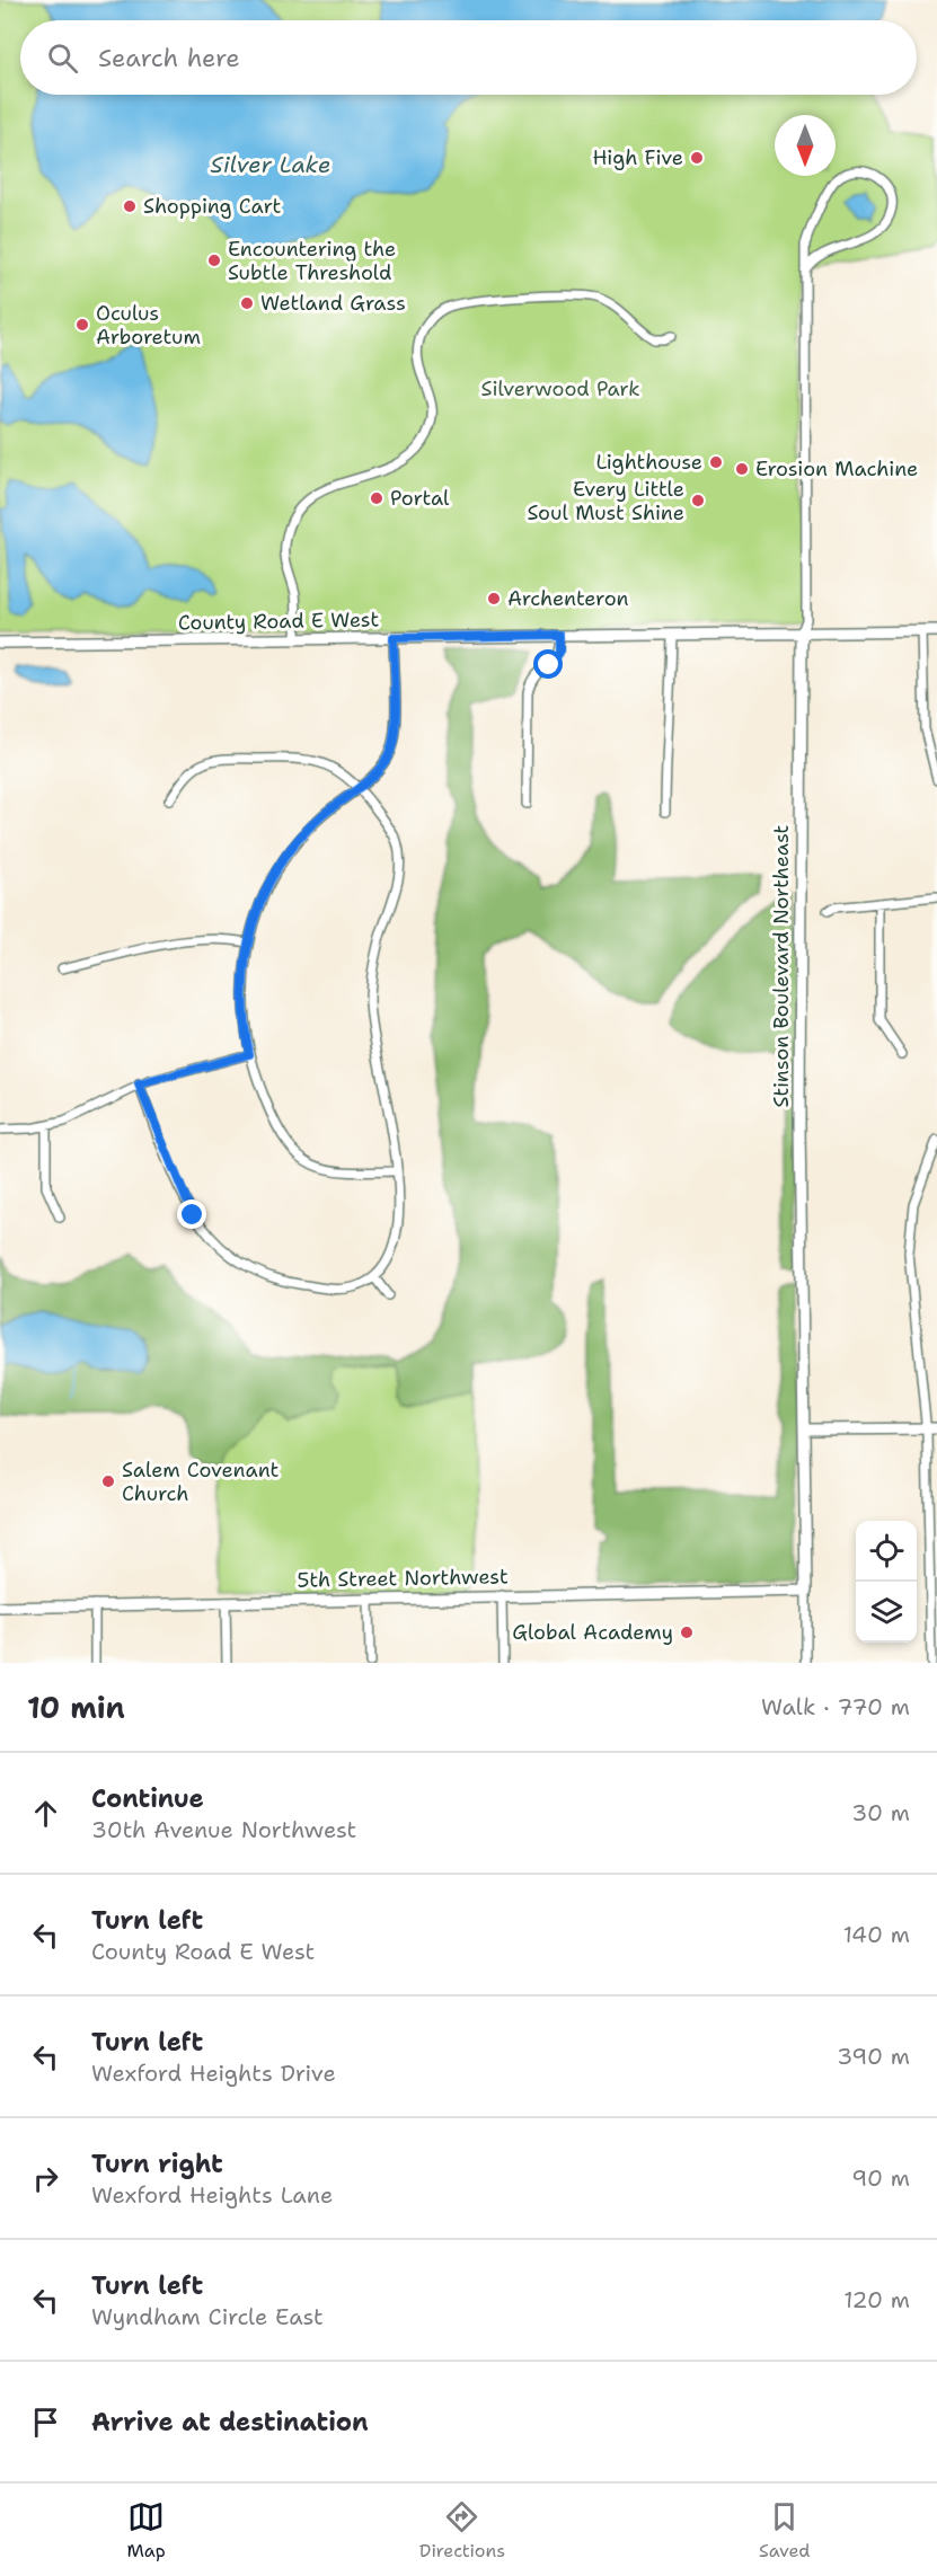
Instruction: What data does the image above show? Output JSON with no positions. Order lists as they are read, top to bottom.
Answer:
{
  "streets": {
    "street": ["County Road E West", "Stinson Boulevard Northeast", "5th Street Northwest"]
  },
  "crossings": [
    ["County Road E West", "Stinson Boulevard Northeast"],
    ["Stinson Boulevard Northeast", "5th Street Northwest"]
  ],
  "water": ["Silver Lake"],
  "parks": ["Silverwood Park"],
  "places": [
    "High Five",
    "Shopping Cart",
    "Encountering the Subtle Threshold",
    "Wetland Grass",
    "Oculus Arboretum",
    "Lighthouse",
    "Erosion Machine",
    "Portal",
    "Every Little Soul Must Shine",
    "Archenteron",
    "Salem Covenant Church",
    "Global Academy"
  ],
  "north": "bottom",
  "page": {
    "search": "Search here",
    "heading": ["10 min", "Walk · 770 m"],
    "list": [
      ["Continue", "30th Avenue Northwest", "30 m"],
      ["Turn left", "County Road E West", "140 m"],
      ["Turn left", "Wexford Heights Drive", "390 m"],
      ["Turn right", "Wexford Heights Lane", "90 m"],
      ["Turn left", "Wyndham Circle East", "120 m"],
      "Arrive at destination"
    ],
    "nav": ["Map", "Directions", "Saved"]
  }
}
